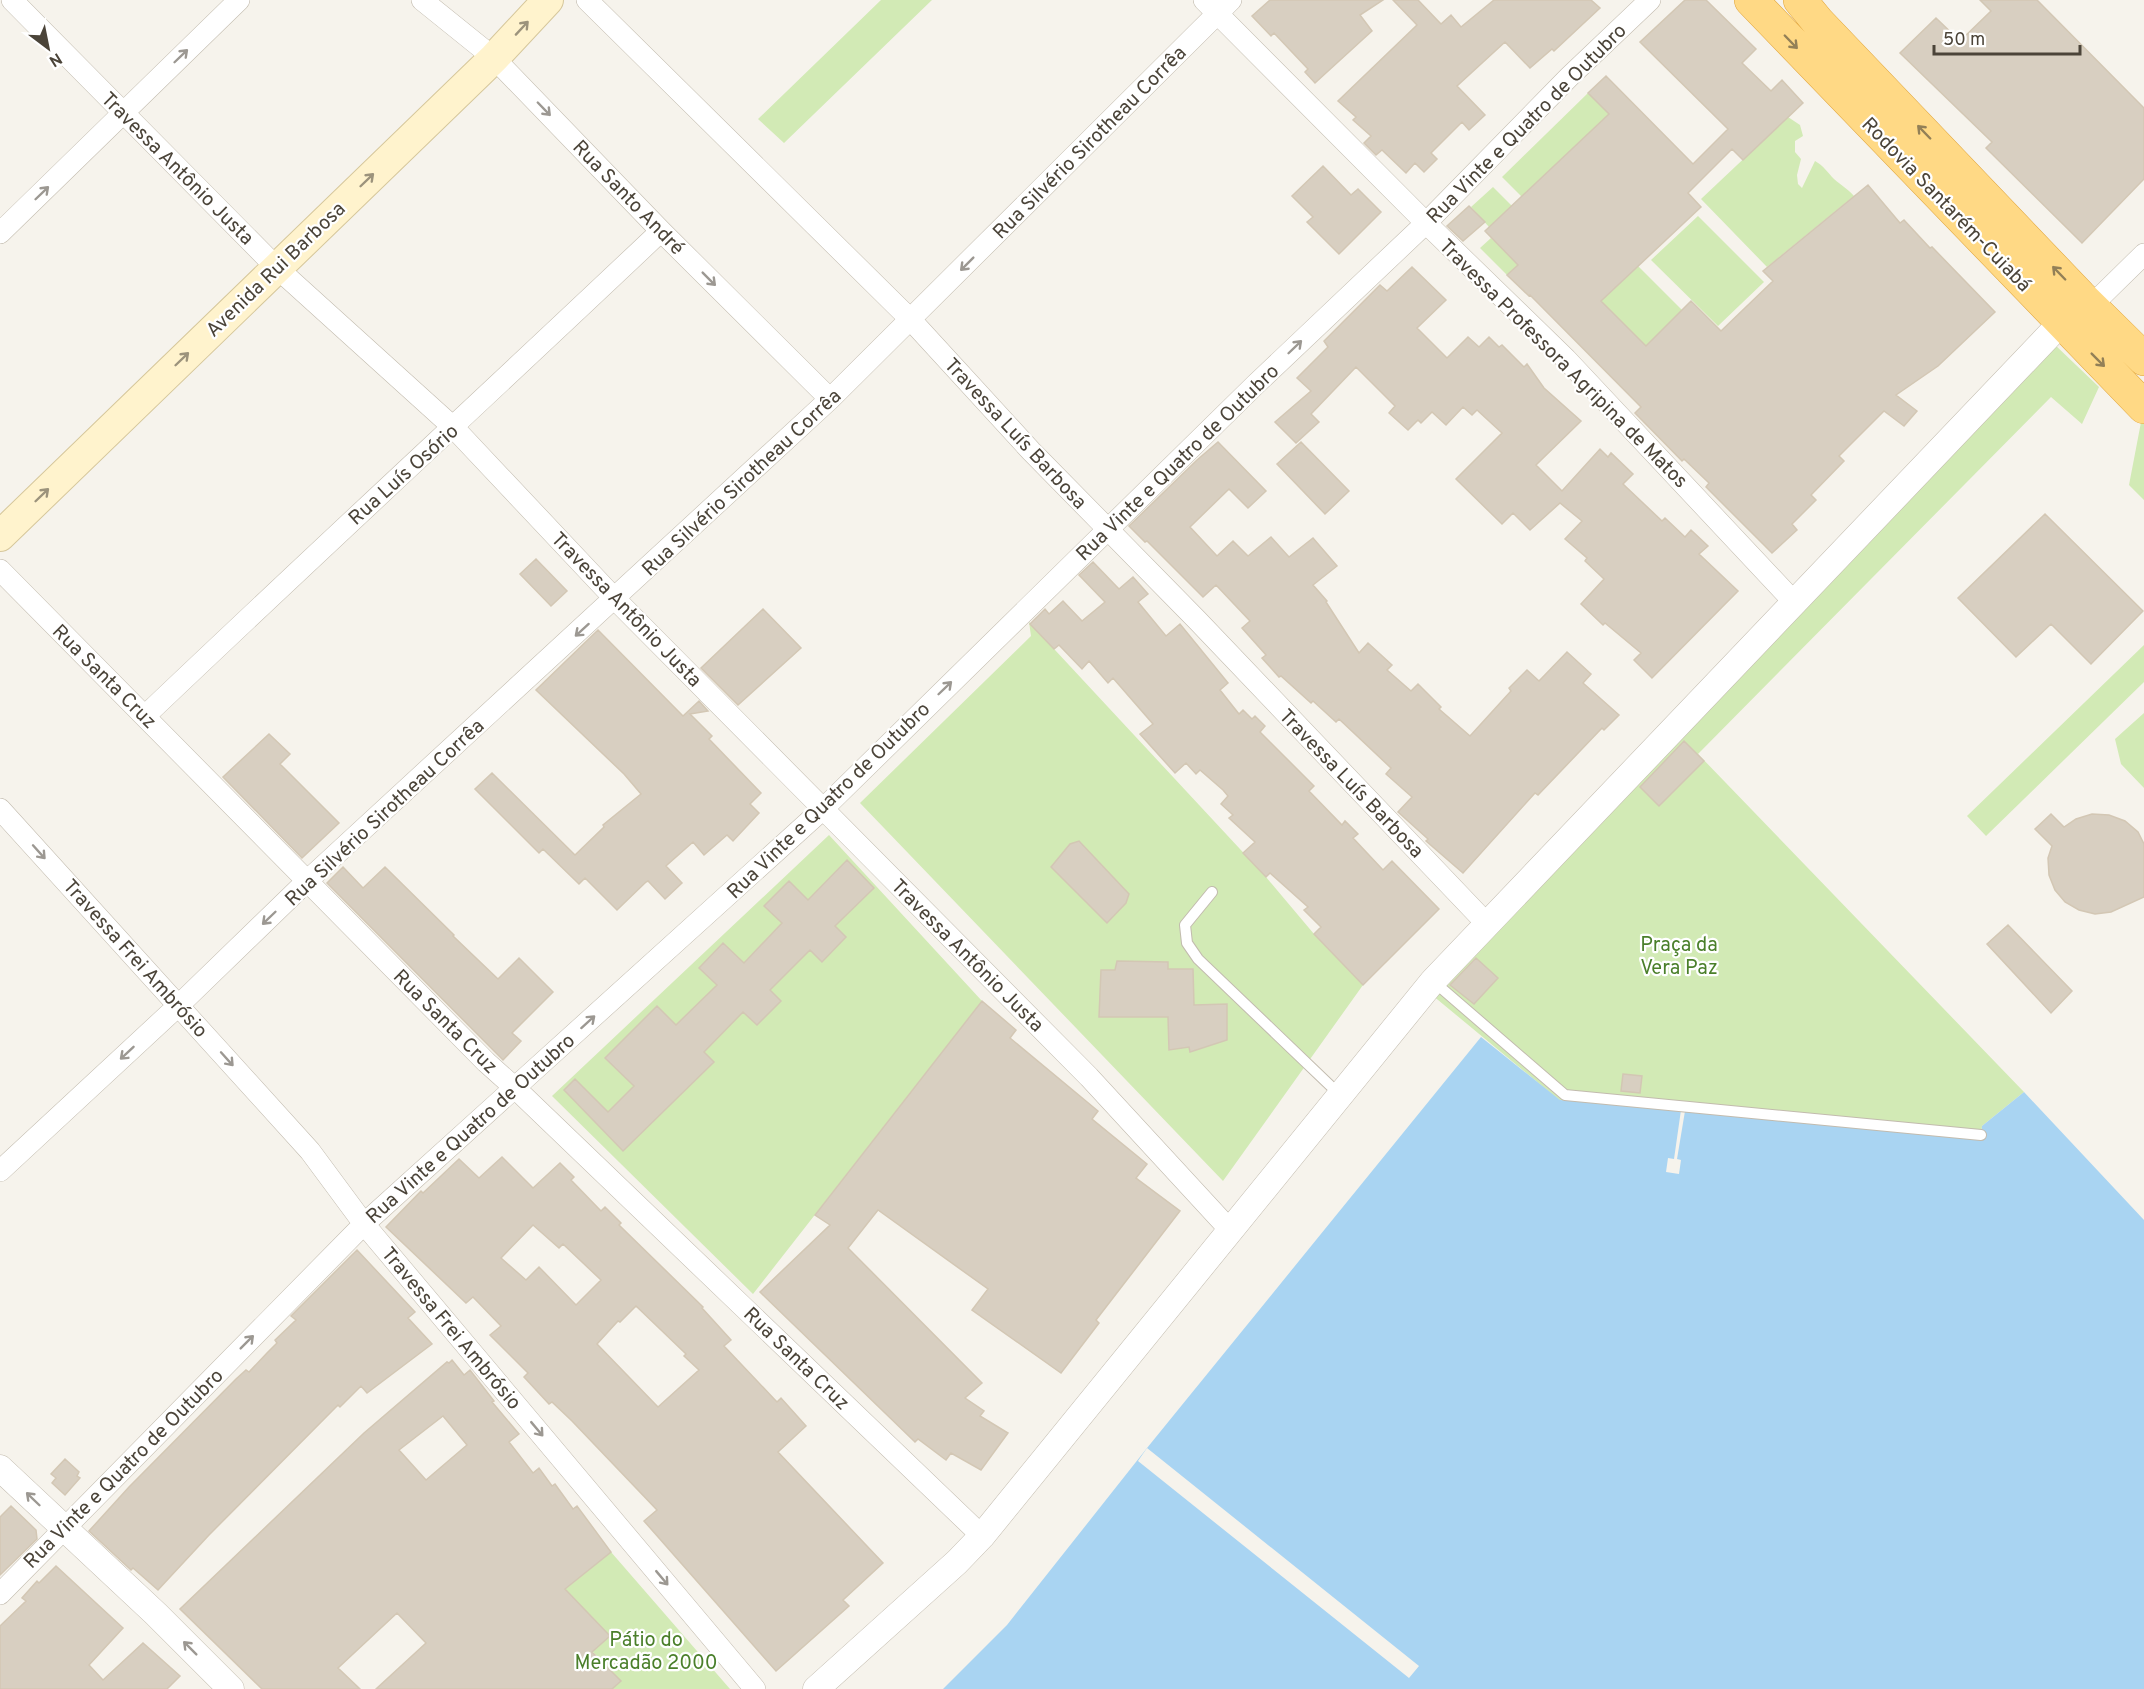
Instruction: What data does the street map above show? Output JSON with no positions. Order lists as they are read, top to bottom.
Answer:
{
  "streets": {
    "highway": ["Rodovia Santarém-Cuiabá"],
    "main road": ["Avenida Rui Barbosa"],
    "street": [
      "Rua Vinte e Quatro de Outubro",
      "Rua Silvério Sirotheau Corrêa",
      "Travessa Antônio Justa",
      "Rua Santo André",
      "Travessa Professora Agripina de Matos",
      "Travessa Luís Barbosa",
      "Rua Luís Osório",
      "Rua Santa Cruz",
      "Travessa Frei Ambrósio"
    ]
  },
  "crossings": [
    ["Rua Vinte e Quatro de Outubro", "Travessa Antônio Justa"],
    ["Rua Vinte e Quatro de Outubro", "Travessa Professora Agripina de Matos"],
    ["Rua Vinte e Quatro de Outubro", "Travessa Luís Barbosa"],
    ["Rua Vinte e Quatro de Outubro", "Rua Santa Cruz"],
    ["Rua Vinte e Quatro de Outubro", "Travessa Frei Ambrósio"],
    ["Rua Silvério Sirotheau Corrêa", "Travessa Antônio Justa"],
    ["Rua Silvério Sirotheau Corrêa", "Rua Santo André"],
    ["Rua Silvério Sirotheau Corrêa", "Travessa Professora Agripina de Matos"],
    ["Rua Silvério Sirotheau Corrêa", "Travessa Luís Barbosa"],
    ["Rua Silvério Sirotheau Corrêa", "Rua Santa Cruz"],
    ["Rua Silvério Sirotheau Corrêa", "Travessa Frei Ambrósio"],
    ["Travessa Antônio Justa", "Avenida Rui Barbosa"],
    ["Travessa Antônio Justa", "Rua Luís Osório"],
    ["Rua Santo André", "Avenida Rui Barbosa"],
    ["Rua Santo André", "Rua Luís Osório"],
    ["Rua Luís Osório", "Rua Santa Cruz"]
  ],
  "one_way": [
    "Rua Vinte e Quatro de Outubro",
    "Rua Silvério Sirotheau Corrêa",
    "Rua Santo André",
    "Avenida Rui Barbosa",
    "Travessa Frei Ambrósio"
  ],
  "parks": ["Praça da Vera Paz", "Pátio do Mercadão 2000"],
  "scale_bar": "50 m",
  "north": "bottom right"
}
